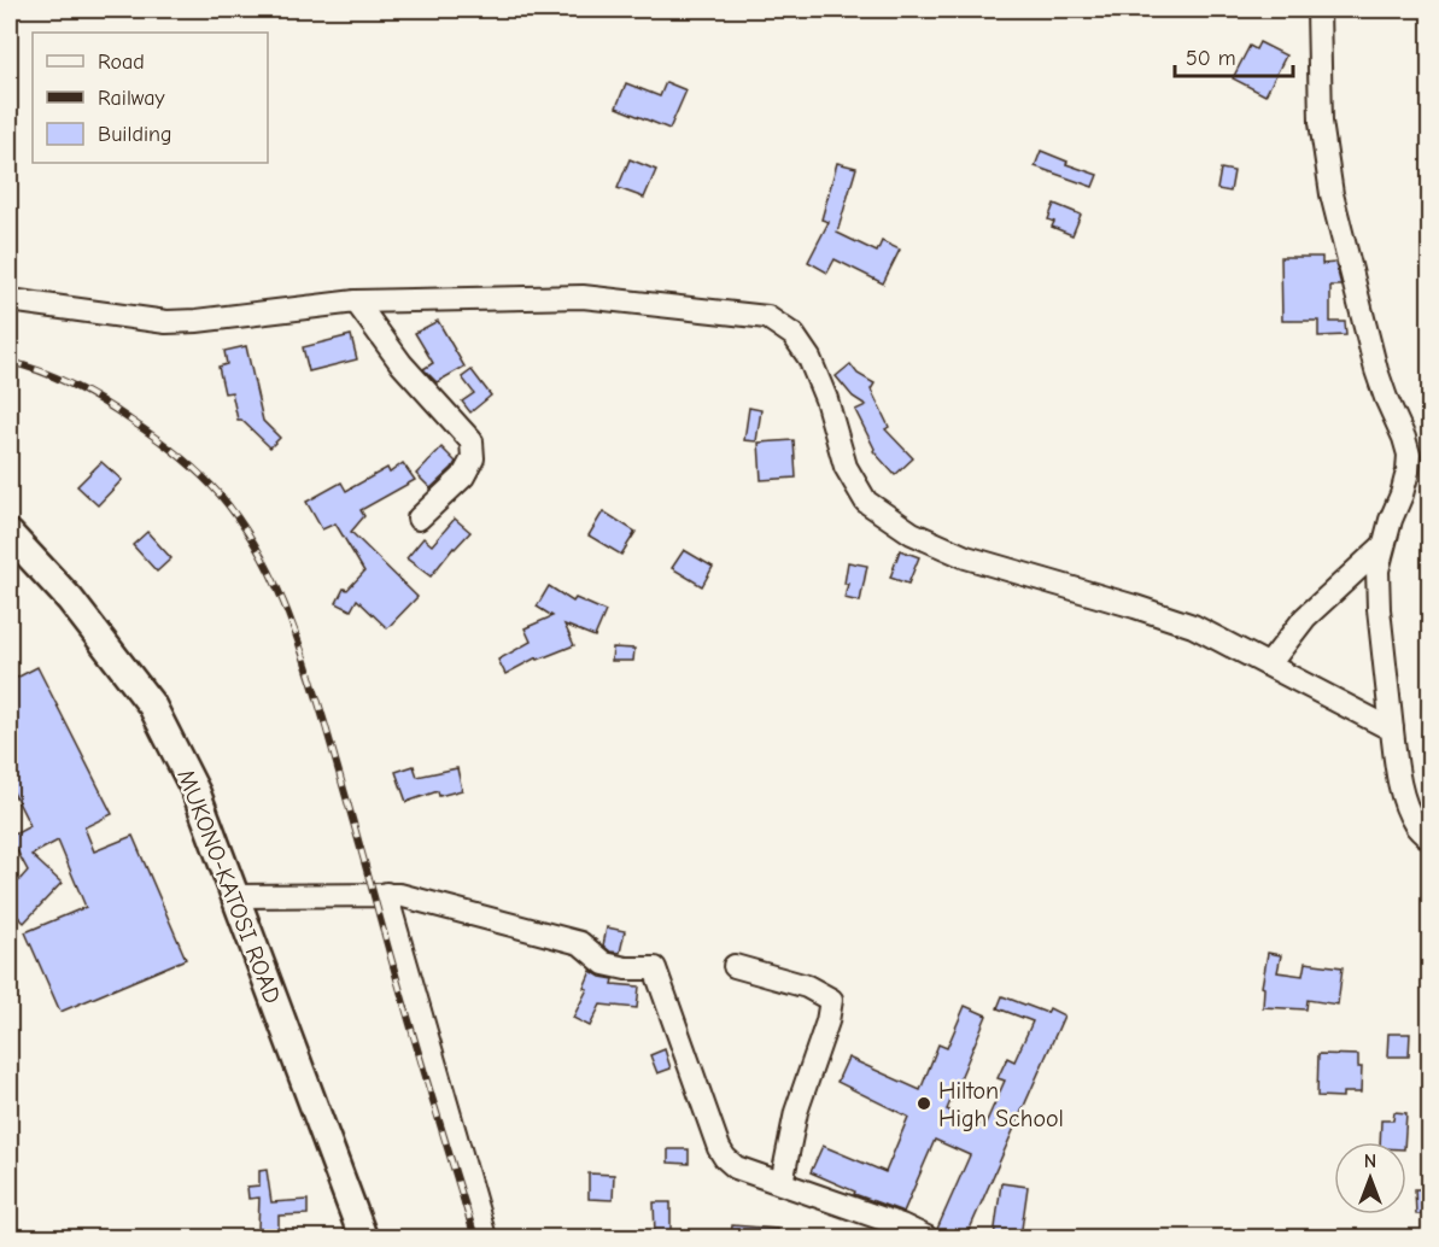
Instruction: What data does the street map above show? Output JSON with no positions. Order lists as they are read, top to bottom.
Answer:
{
  "streets": {
    "main road": ["MUKONO-KATOSI ROAD"]
  },
  "places": ["Hilton High School"],
  "legend": ["Road", "Railway", "Building"],
  "scale_bar": "50 m",
  "north": "top"
}
